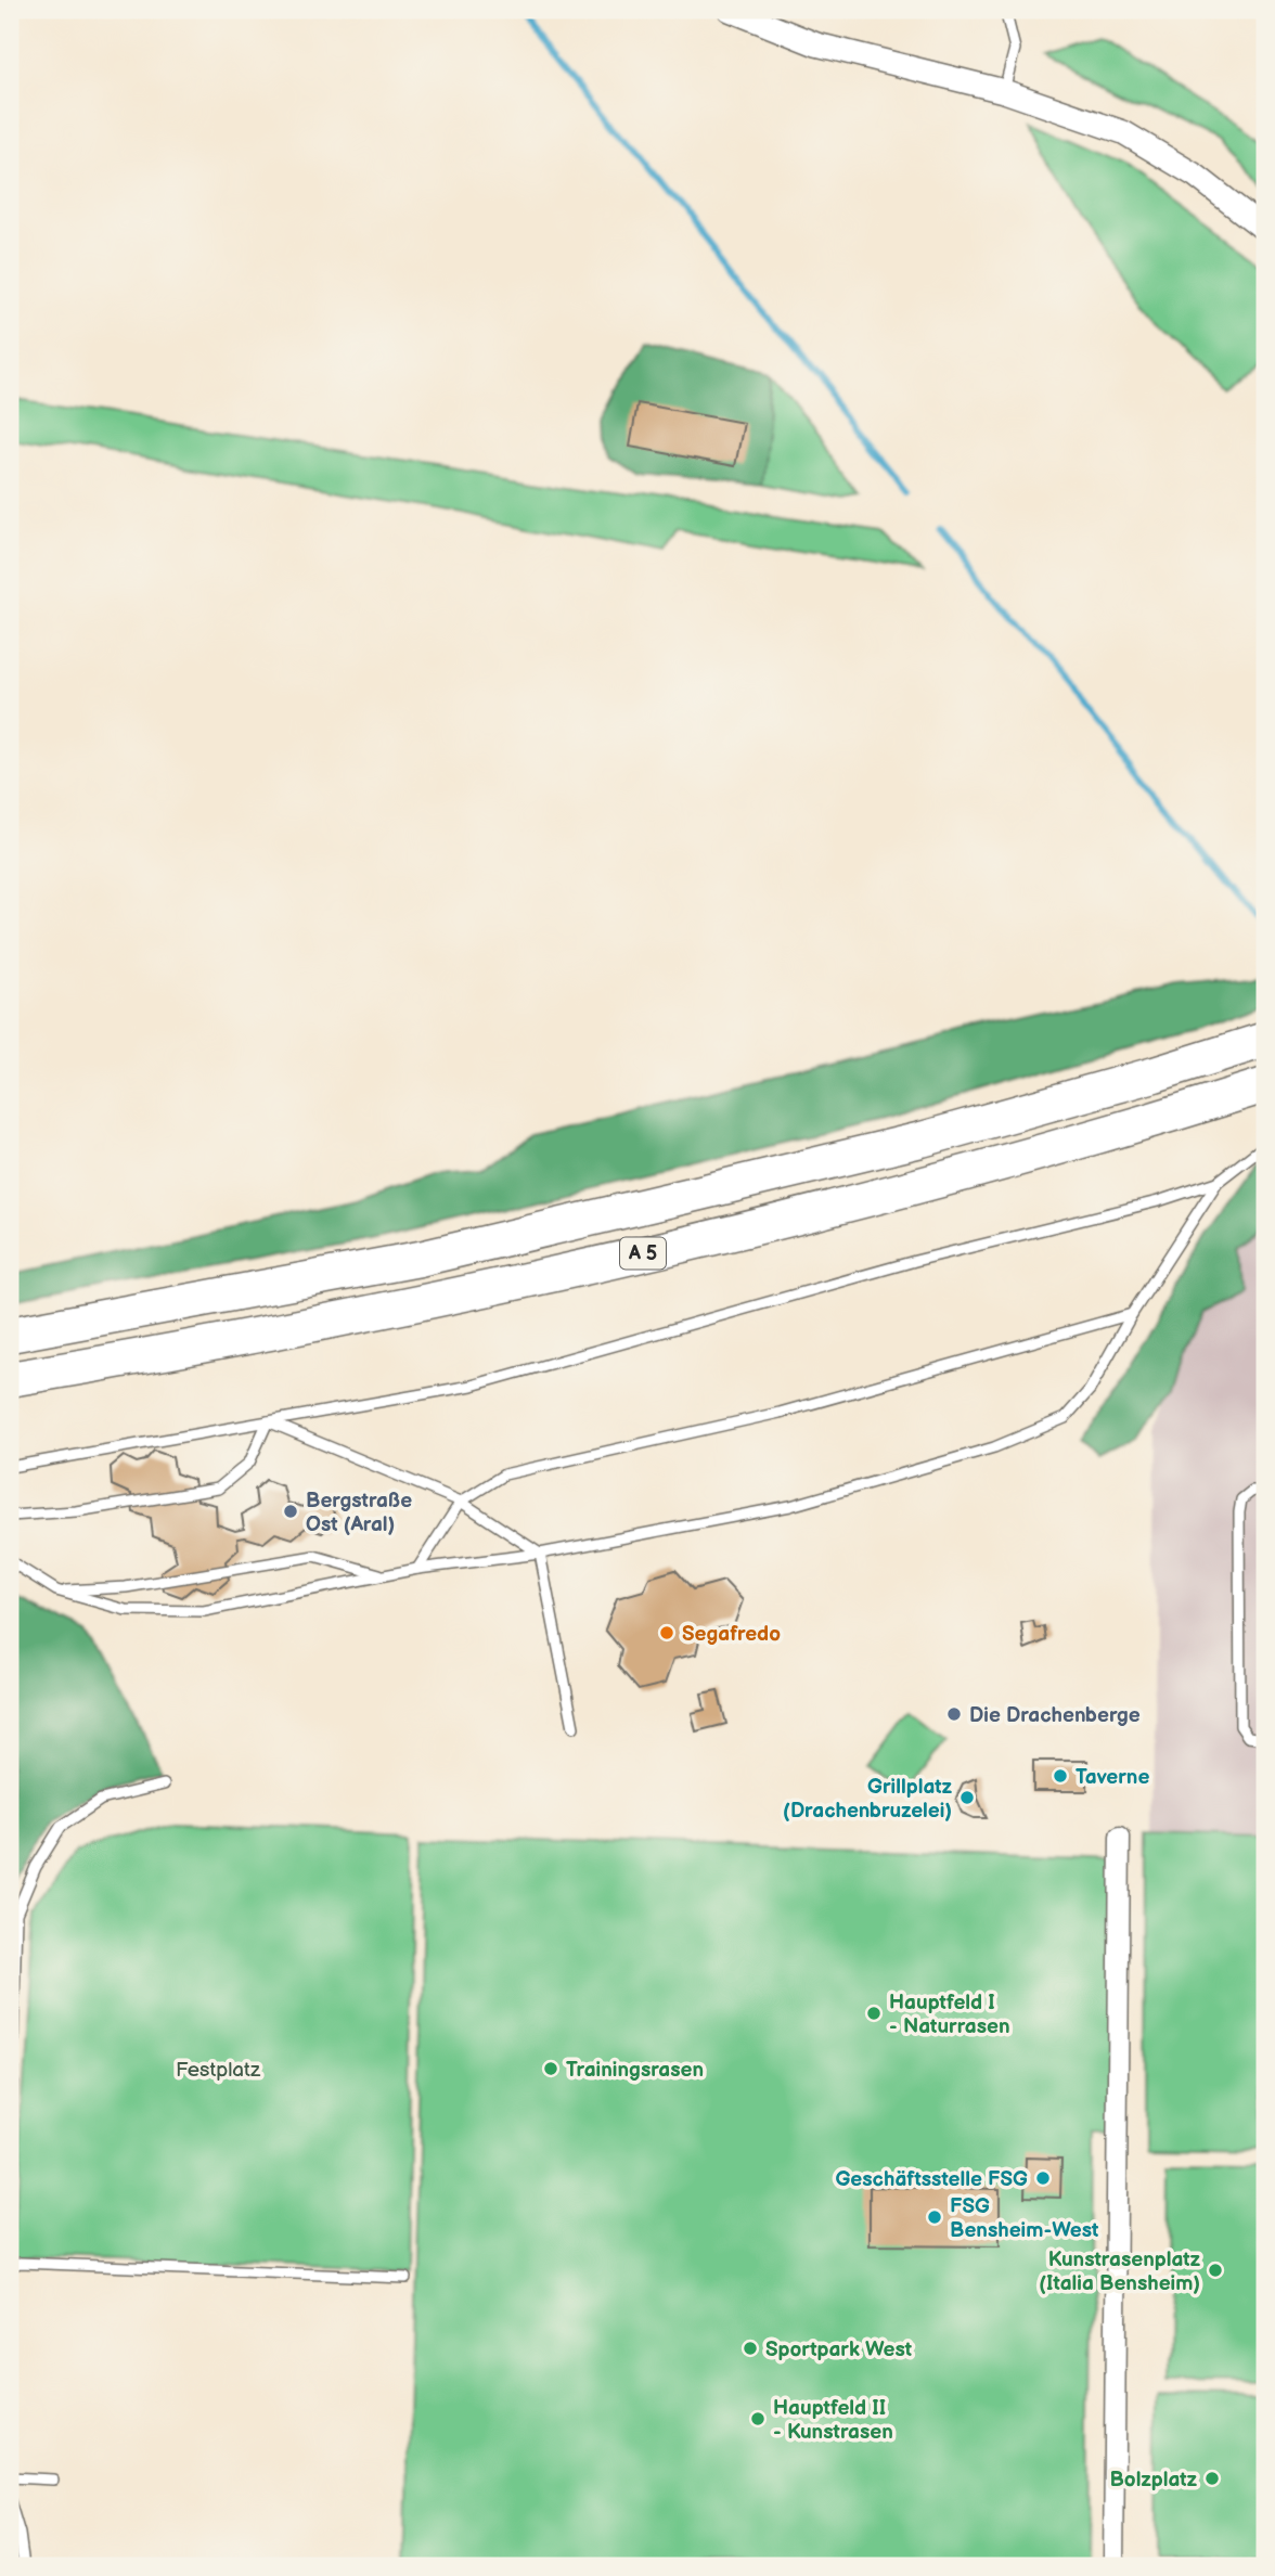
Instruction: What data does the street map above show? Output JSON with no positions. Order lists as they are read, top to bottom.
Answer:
{
  "streets": {
    "highway": ["A 5"]
  },
  "parks": ["Festplatz"],
  "places": [
    "Bergstraße Ost (Aral)",
    "Segafredo",
    "Die Drachenberge",
    "Taverne",
    "Grillplatz (Drachenbruzelei)",
    "Hauptfeld I - Naturrasen",
    "Trainingsrasen",
    "Geschäftsstelle FSG",
    "FSG Bensheim-West",
    "Kunstrasenplatz (Italia Bensheim)",
    "Sportpark West",
    "Hauptfeld II - Kunstrasen",
    "Bolzplatz"
  ]
}
